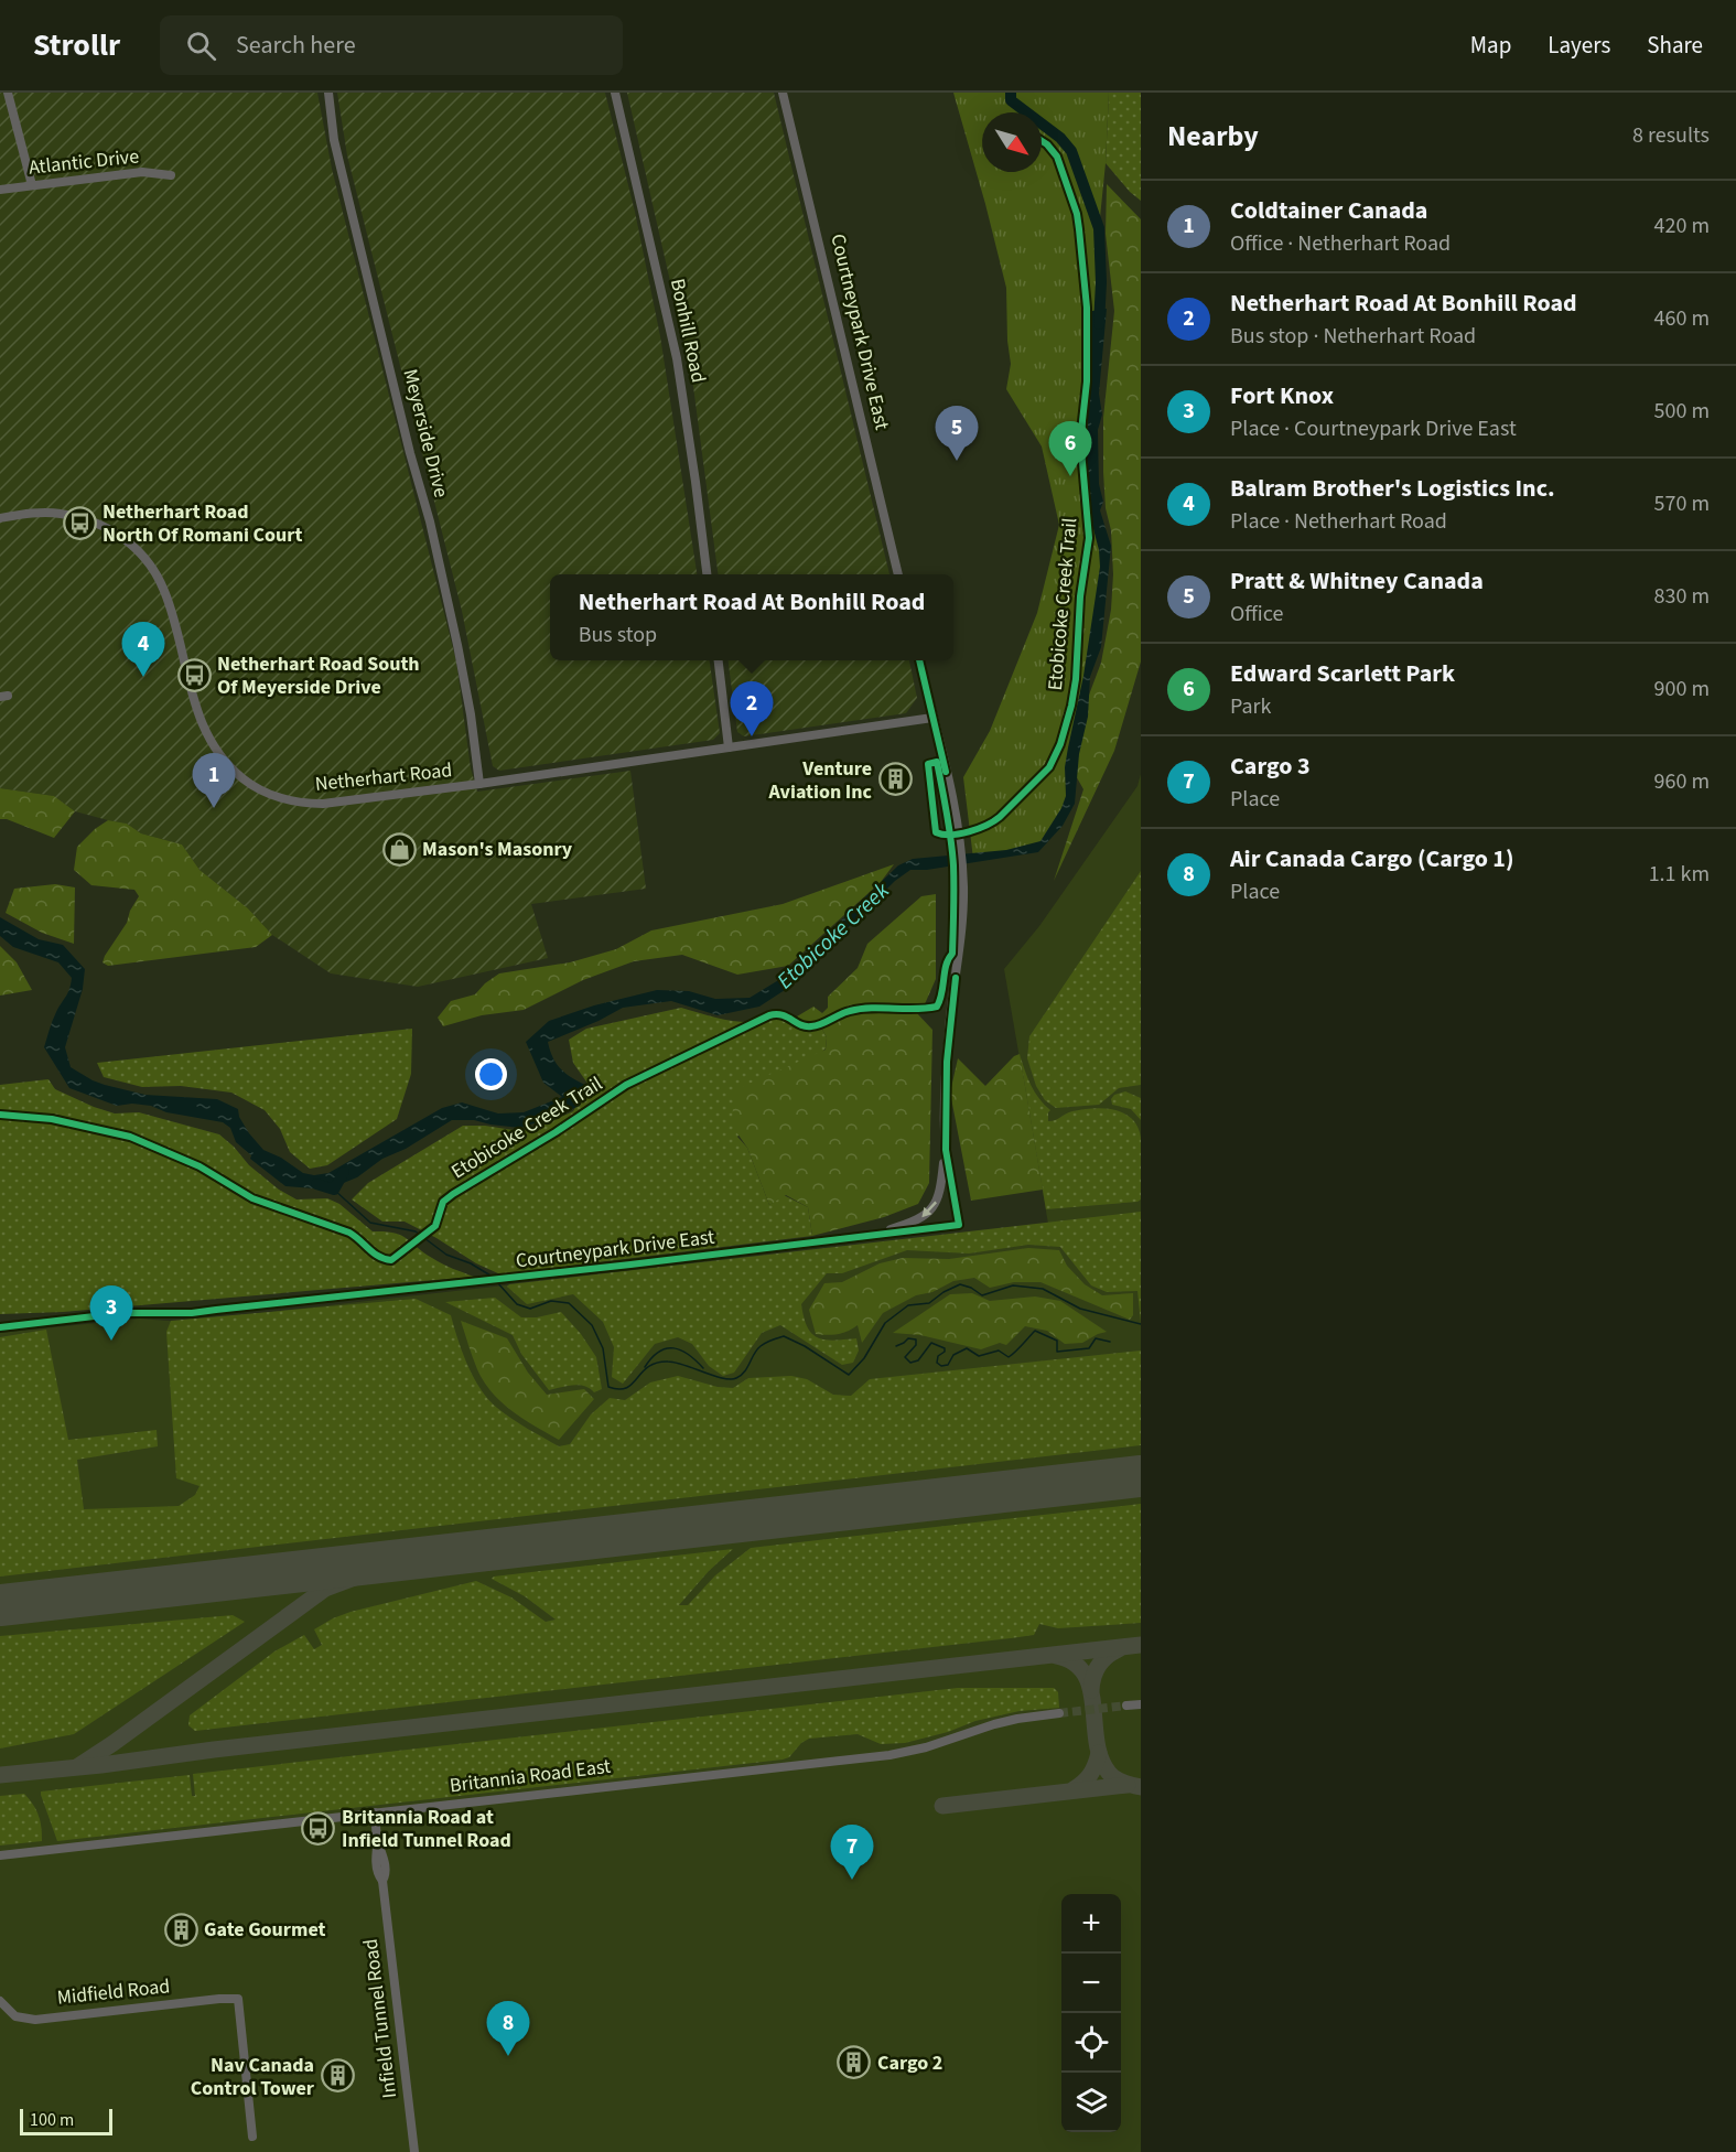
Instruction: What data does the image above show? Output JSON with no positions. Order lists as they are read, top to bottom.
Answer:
{
  "streets": {
    "street": [
      "Atlantic Drive",
      "Bonhill Road",
      "Courtneypark Drive East",
      "Meyerside Drive",
      "Netherhart Road",
      "Britannia Road East",
      "Midfield Road",
      "Infield Tunnel Road"
    ],
    "cycle path": ["Etobicoke Creek Trail"]
  },
  "crossings": [
    ["Courtneypark Drive East", "Netherhart Road"],
    ["Meyerside Drive", "Netherhart Road"],
    ["Britannia Road East", "Infield Tunnel Road"]
  ],
  "water": ["Etobicoke Creek"],
  "places": {
    "bus stop": ["Netherhart Road North Of Romani Court", "Netherhart Road South Of Meyerside Drive", "Britannia Road at Infield Tunnel Road"],
    "building": [
      "Venture Aviation Inc",
      "Gate Gourmet",
      "Cargo 2",
      "Nav Canada Control Tower"
    ],
    "shop": ["Mason's Masonry"]
  },
  "scale_bar": "100 m",
  "north": "bottom right",
  "page": {
    "header": "Strollr",
    "search": "Search here",
    "nav": ["Map", "Layers", "Share"],
    "heading": ["Nearby", "8 results"],
    "list": [
      {
        "mark": "1",
        "name": "Coldtainer Canada",
        "note": "Office · Netherhart Road",
        "value": "420 m"
      },
      {
        "mark": "2",
        "name": "Netherhart Road At Bonhill Road",
        "note": "Bus stop · Netherhart Road",
        "value": "460 m"
      },
      {
        "mark": "3",
        "name": "Fort Knox",
        "note": "Place · Courtneypark Drive East",
        "value": "500 m"
      },
      {
        "mark": "4",
        "name": "Balram Brother's Logistics Inc.",
        "note": "Place · Netherhart Road",
        "value": "570 m"
      },
      {
        "mark": "5",
        "name": "Pratt & Whitney Canada",
        "note": "Office",
        "value": "830 m"
      },
      {
        "mark": "6",
        "name": "Edward Scarlett Park",
        "note": "Park",
        "value": "900 m"
      },
      {
        "mark": "7",
        "name": "Cargo 3",
        "note": "Place",
        "value": "960 m"
      },
      {
        "mark": "8",
        "name": "Air Canada Cargo (Cargo 1)",
        "note": "Place",
        "value": "1.1 km"
      }
    ],
    "pins": [
      "5",
      "6",
      "4",
      "2",
      "1",
      "3",
      "7",
      "8"
    ],
    "popup": ["Netherhart Road At Bonhill Road", "Bus stop"],
    "map_buttons": ["+", "−"],
    "scale": "100 m"
  }
}
